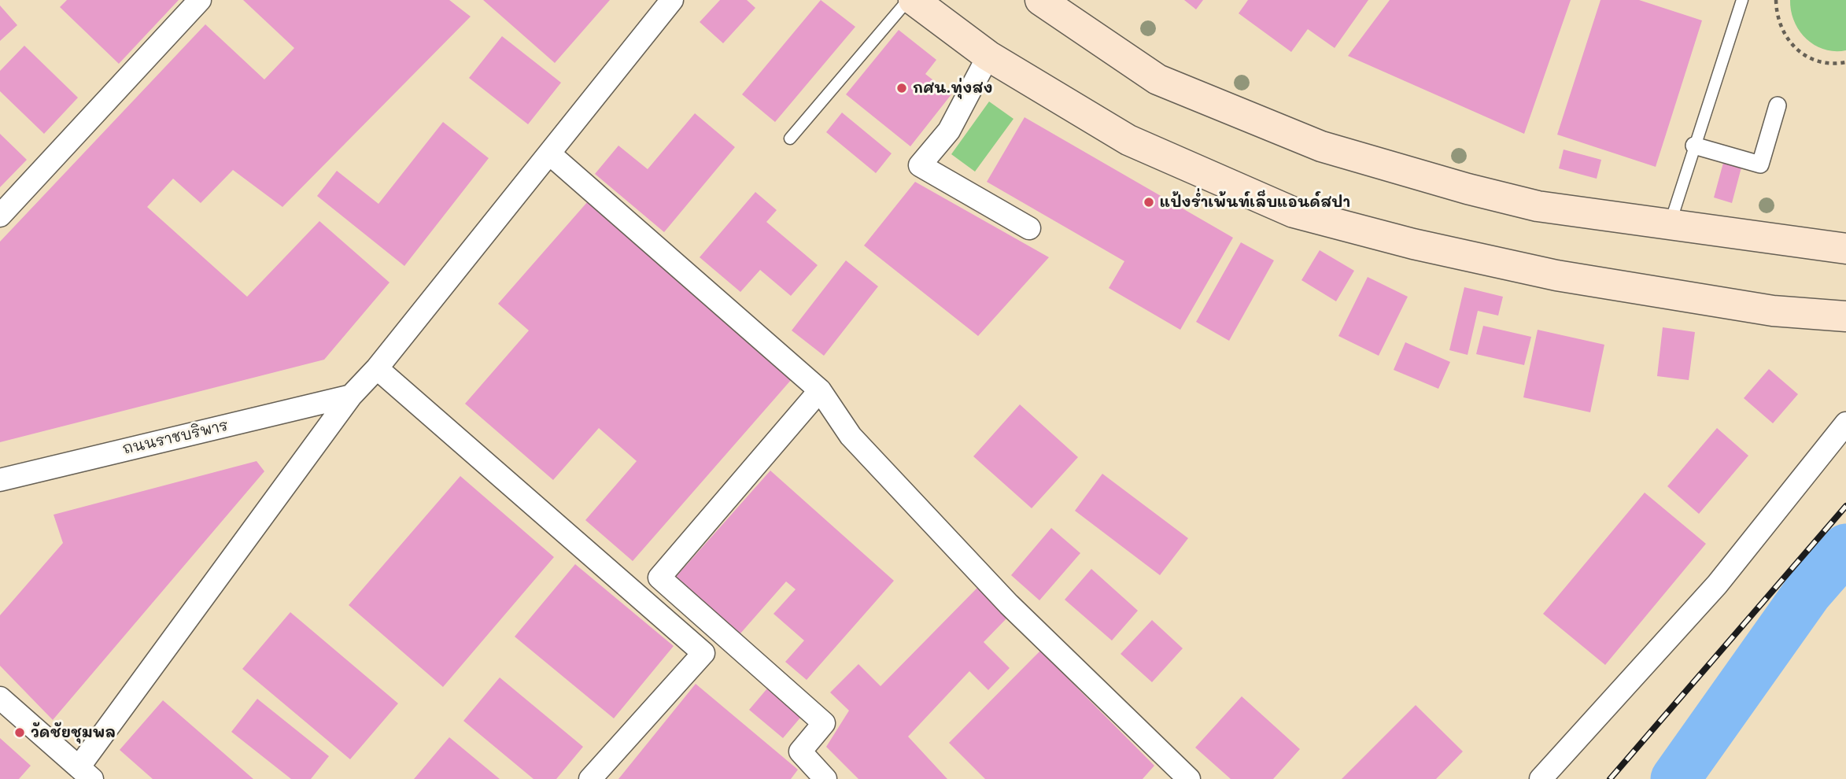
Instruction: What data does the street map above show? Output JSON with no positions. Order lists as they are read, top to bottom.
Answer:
{
  "streets": {
    "street": ["ถนนราชบริพาร"]
  },
  "places": ["กศน.ทุ่งสง", "แป้งร่ำเพ้นท์เล็บแอนด์สปา", "วัดชัยชุมพล"]
}
